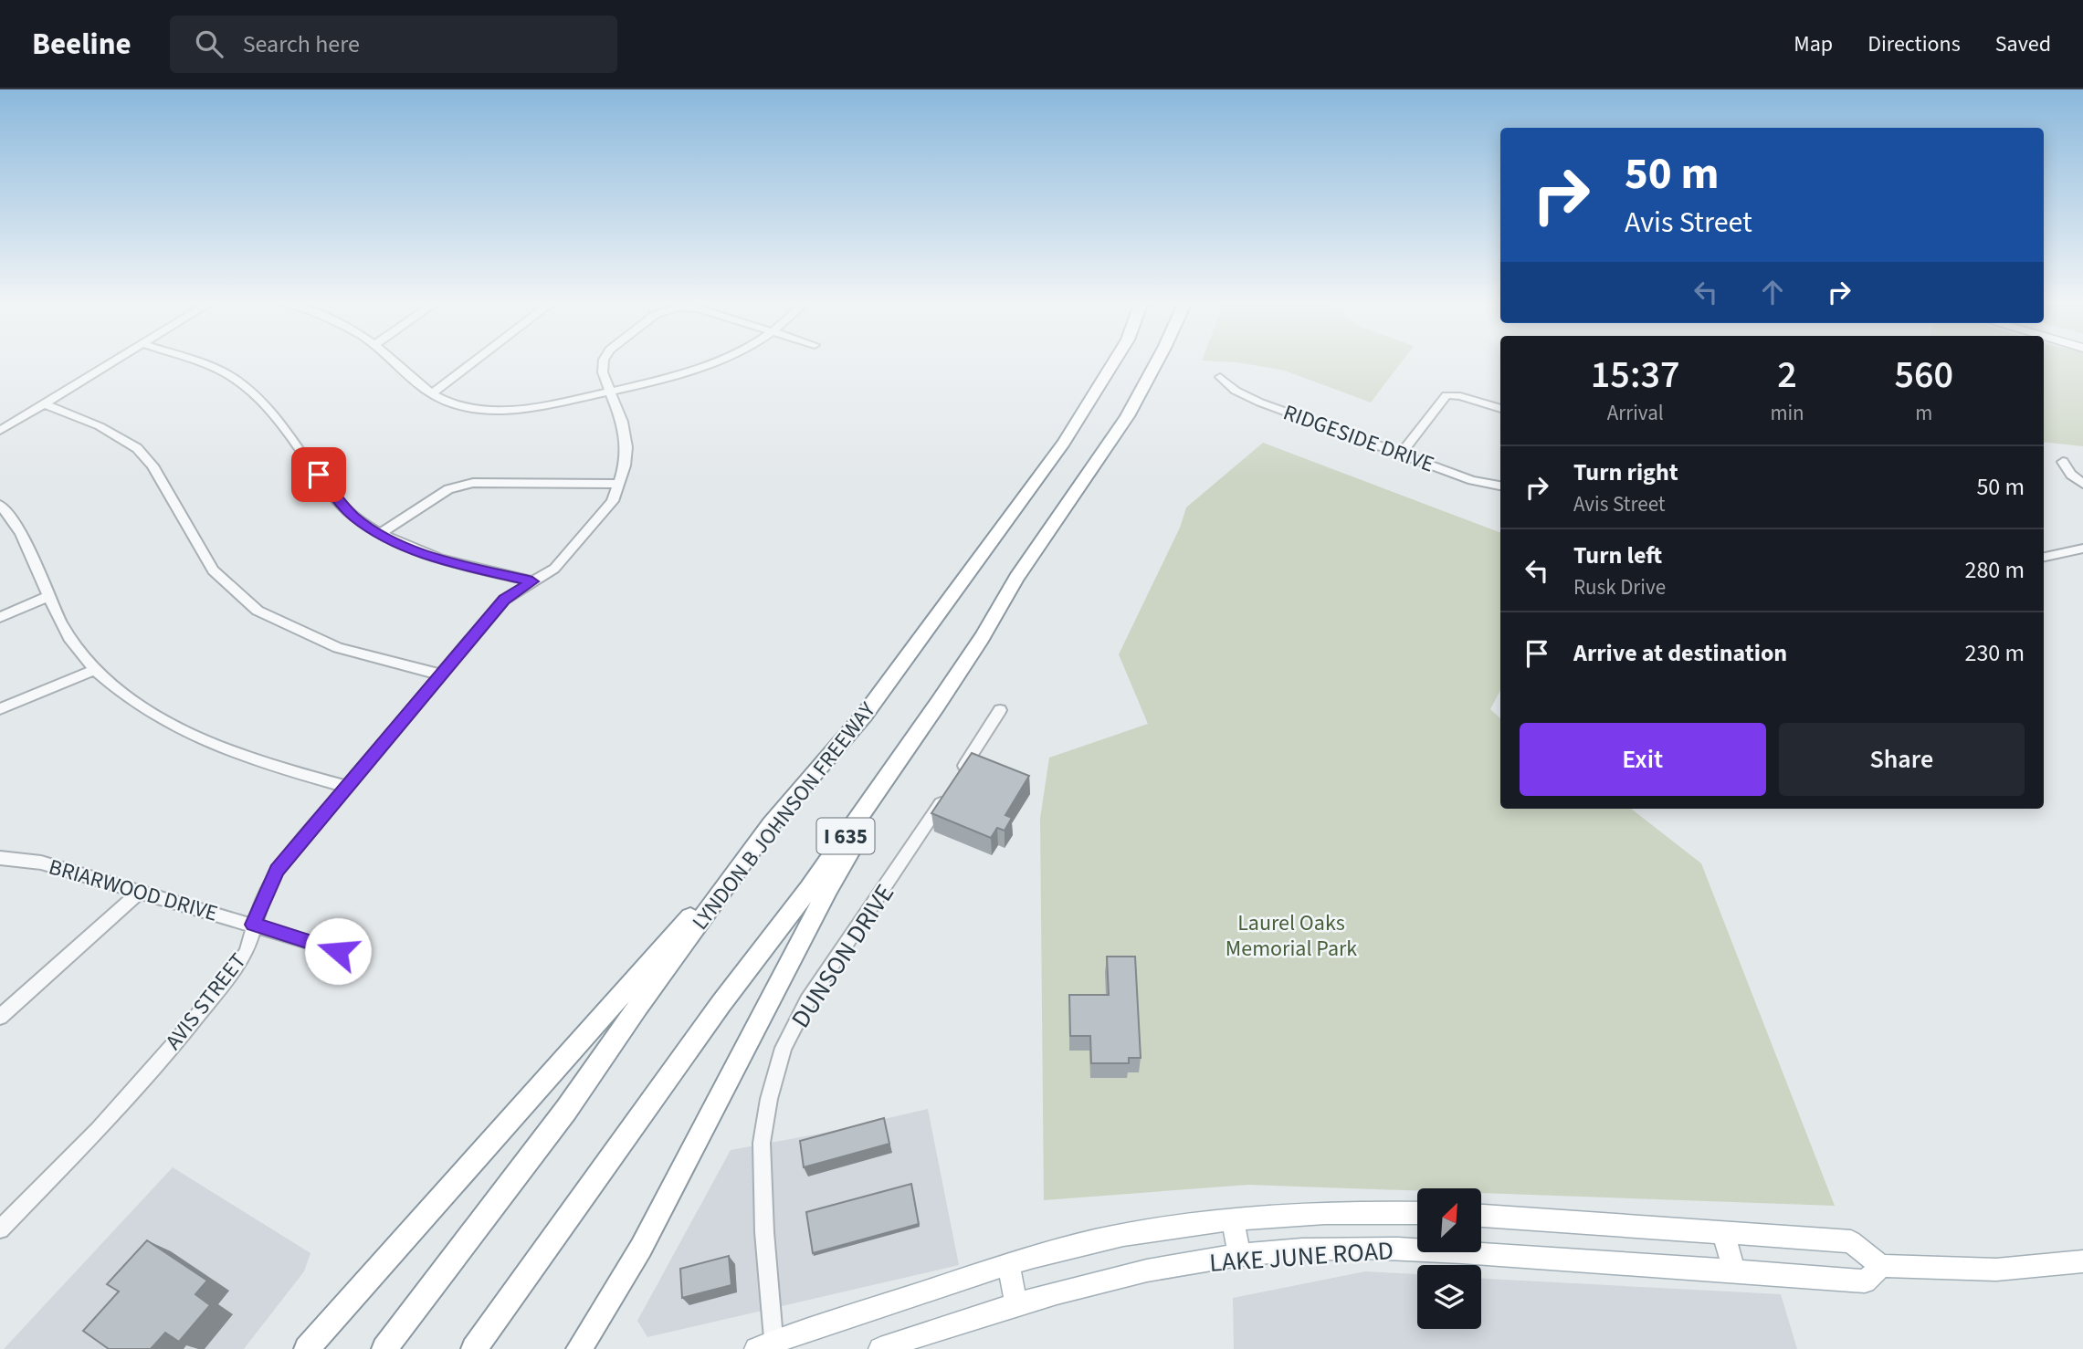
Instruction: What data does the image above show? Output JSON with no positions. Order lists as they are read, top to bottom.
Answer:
{
  "streets": {
    "highway": ["LYNDON B JOHNSON FREEWAY", "I 635"],
    "main road": ["LAKE JUNE ROAD"],
    "street": [
      "RIDGESIDE DRIVE",
      "BRIARWOOD DRIVE",
      "DUNSON DRIVE",
      "AVIS STREET"
    ]
  },
  "crossings": [
    ["BRIARWOOD DRIVE", "AVIS STREET"],
    ["DUNSON DRIVE", "LAKE JUNE ROAD"]
  ],
  "parks": ["Laurel Oaks Memorial Park"],
  "north": "top right",
  "page": {
    "header": "Beeline",
    "search": "Search here",
    "nav": ["Map", "Directions", "Saved"],
    "turn": ["50 m", "Avis Street"],
    "eta": [
      "15:37",
      "Arrival",
      "2",
      "min",
      "560",
      "m"
    ],
    "list": [
      {
        "name": "Turn right",
        "note": "Avis Street",
        "value": "50 m"
      },
      {
        "name": "Turn left",
        "note": "Rusk Drive",
        "value": "280 m"
      },
      {
        "name": "Arrive at destination",
        "value": "230 m"
      }
    ],
    "buttons": ["Exit", "Share"]
  }
}
